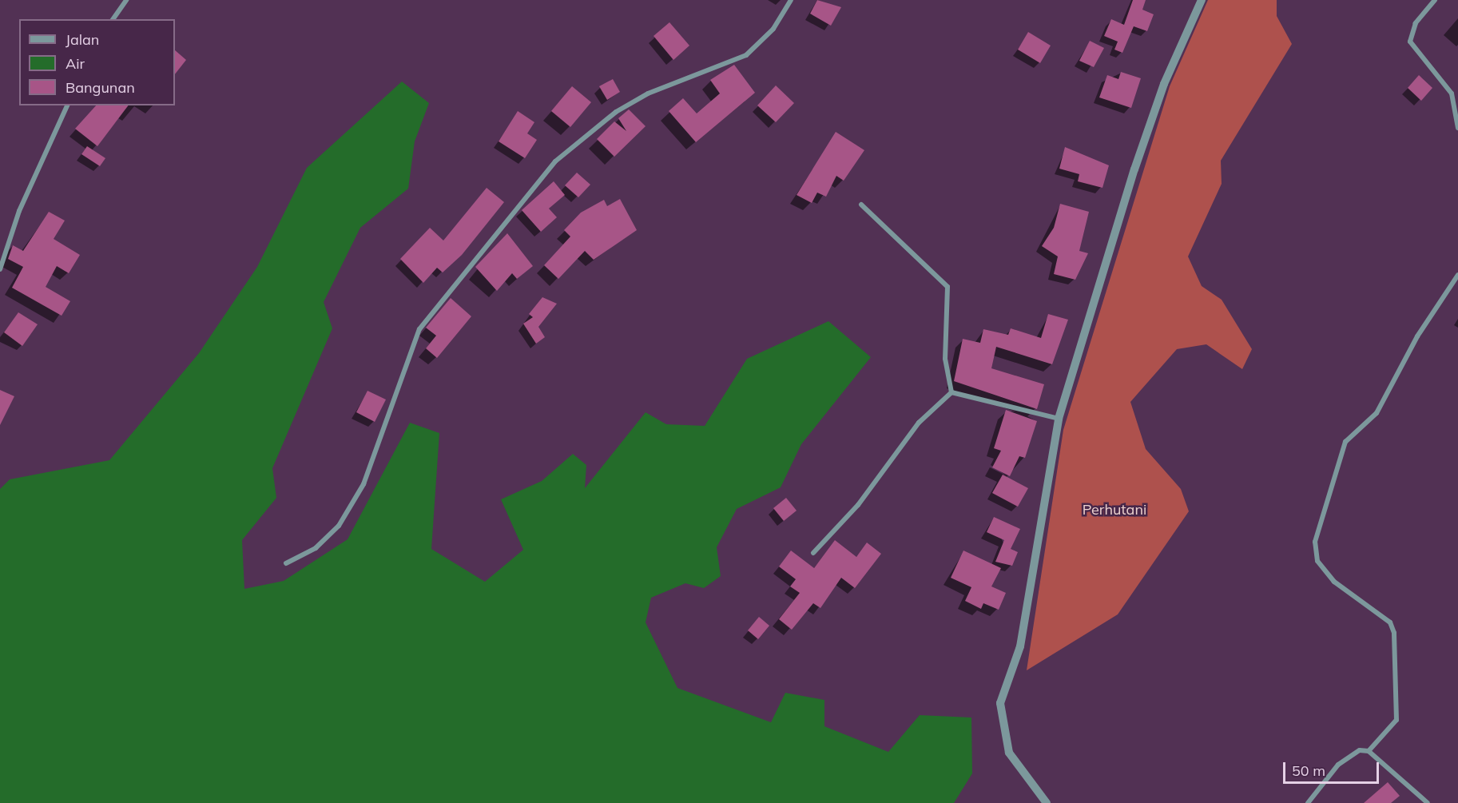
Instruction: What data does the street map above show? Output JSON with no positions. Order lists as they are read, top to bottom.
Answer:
{
  "parks": ["Perhutani"],
  "legend": ["Jalan", "Air", "Bangunan"],
  "scale_bar": "50 m"
}
